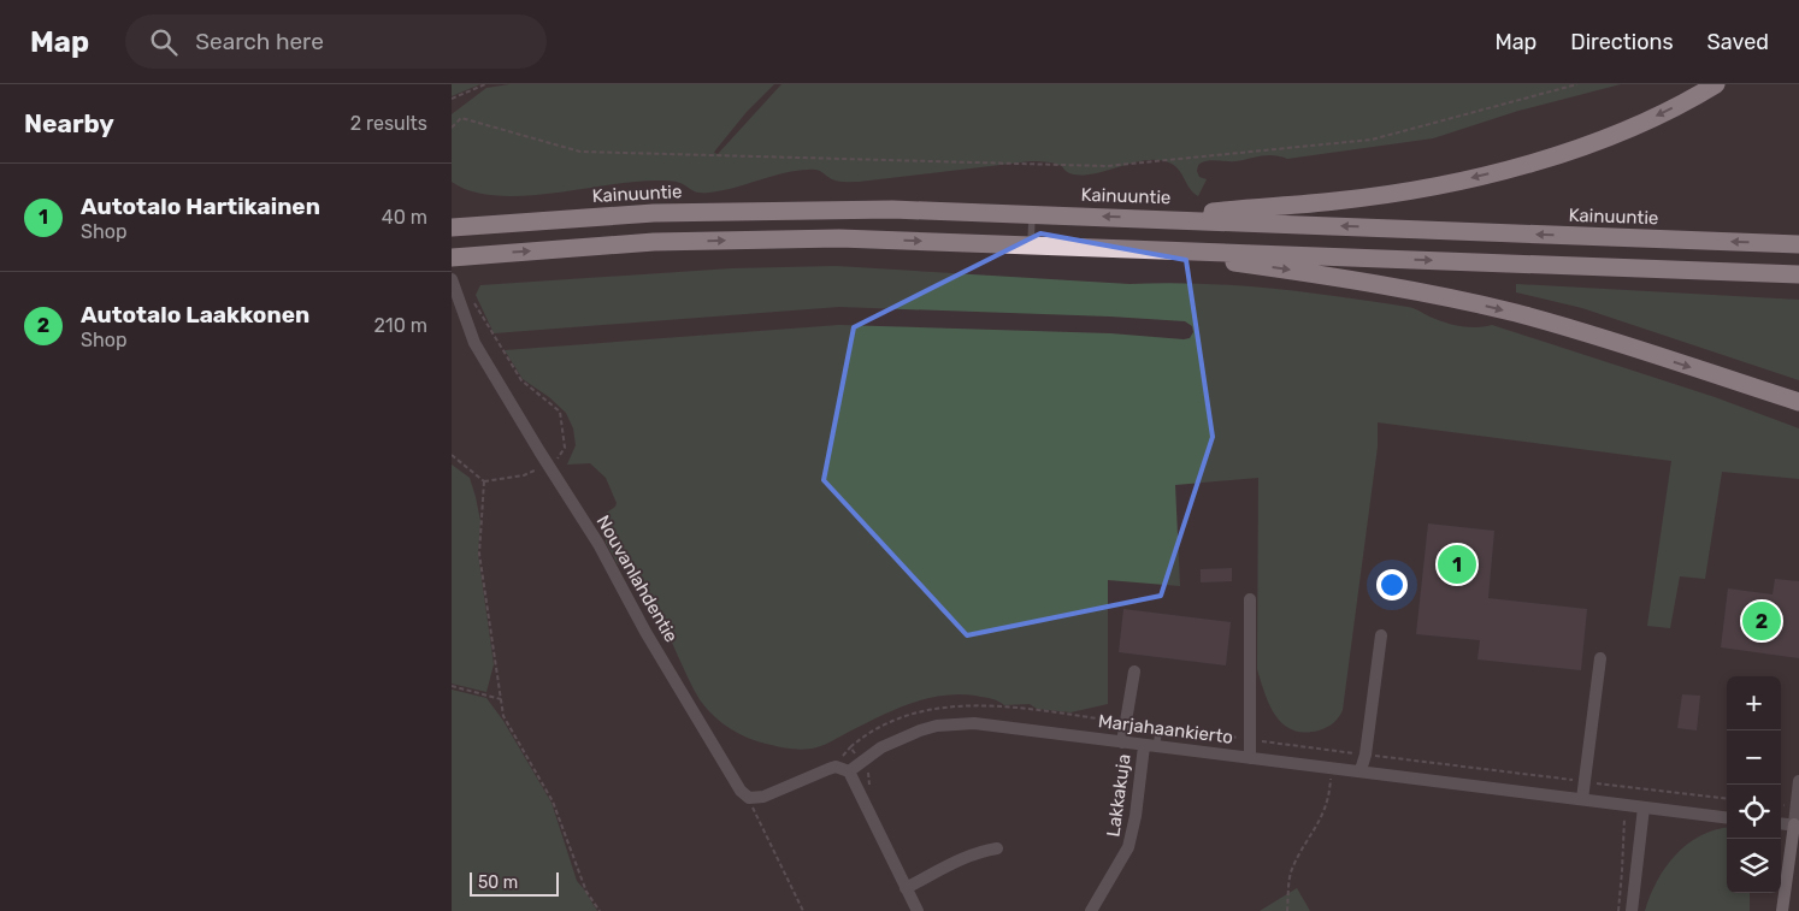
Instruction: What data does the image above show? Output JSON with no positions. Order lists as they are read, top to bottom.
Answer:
{
  "streets": {
    "highway": ["Kainuuntie"],
    "street": ["Nouvanlahdentie", "Marjahaankierto", "Lakkakuja"]
  },
  "crossings": [
    ["Marjahaankierto", "Lakkakuja"]
  ],
  "scale_bar": "50 m",
  "page": {
    "header": "Map",
    "search": "Search here",
    "nav": ["Map", "Directions", "Saved"],
    "heading": ["Nearby", "2 results"],
    "list": [
      {
        "mark": "1",
        "name": "Autotalo Hartikainen",
        "note": "Shop",
        "value": "40 m"
      },
      {
        "mark": "2",
        "name": "Autotalo Laakkonen",
        "note": "Shop",
        "value": "210 m"
      }
    ],
    "pins": ["1", "2"],
    "map_buttons": ["+", "−"],
    "scale": "50 m"
  }
}
